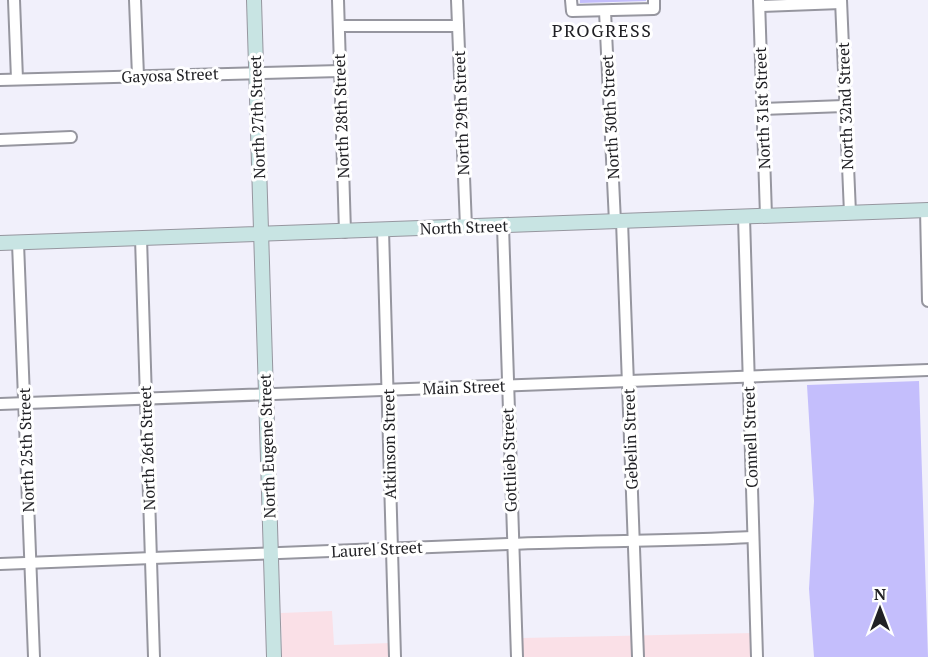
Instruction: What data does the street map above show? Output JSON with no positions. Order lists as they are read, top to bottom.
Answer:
{
  "streets": {
    "street": [
      "Gayosa Street",
      "North 32nd Street",
      "North 31st Street",
      "North 29th Street",
      "North 28th Street",
      "North 27th Street",
      "North 30th Street",
      "North Street",
      "Main Street",
      "Connell Street",
      "Gebelin Street",
      "Atkinson Street",
      "North Eugene Street",
      "North 26th Street",
      "North 25th Street",
      "Gottlieb Street",
      "Laurel Street"
    ]
  },
  "crossings": [
    ["Gayosa Street", "North 28th Street"],
    ["Gayosa Street", "North 27th Street"],
    ["North 32nd Street", "North Street"],
    ["North 31st Street", "North Street"],
    ["North 29th Street", "North Street"],
    ["North 28th Street", "North Street"],
    ["North 27th Street", "North Street"],
    ["North 27th Street", "North Eugene Street"],
    ["North 30th Street", "North Street"],
    ["North 30th Street", "Gebelin Street"],
    ["North Street", "Connell Street"],
    ["North Street", "Gebelin Street"],
    ["North Street", "Atkinson Street"],
    ["North Street", "North Eugene Street"],
    ["North Street", "North 26th Street"],
    ["North Street", "North 25th Street"],
    ["North Street", "Gottlieb Street"],
    ["Main Street", "Connell Street"],
    ["Main Street", "Gebelin Street"],
    ["Main Street", "Atkinson Street"],
    ["Main Street", "North Eugene Street"],
    ["Main Street", "North 26th Street"],
    ["Main Street", "North 25th Street"],
    ["Main Street", "Gottlieb Street"],
    ["Connell Street", "Laurel Street"],
    ["Gebelin Street", "Laurel Street"],
    ["Atkinson Street", "Laurel Street"],
    ["North Eugene Street", "Laurel Street"],
    ["North 26th Street", "Laurel Street"],
    ["North 25th Street", "Laurel Street"],
    ["Gottlieb Street", "Laurel Street"]
  ],
  "districts": ["PROGRESS"],
  "north": "top"
}
